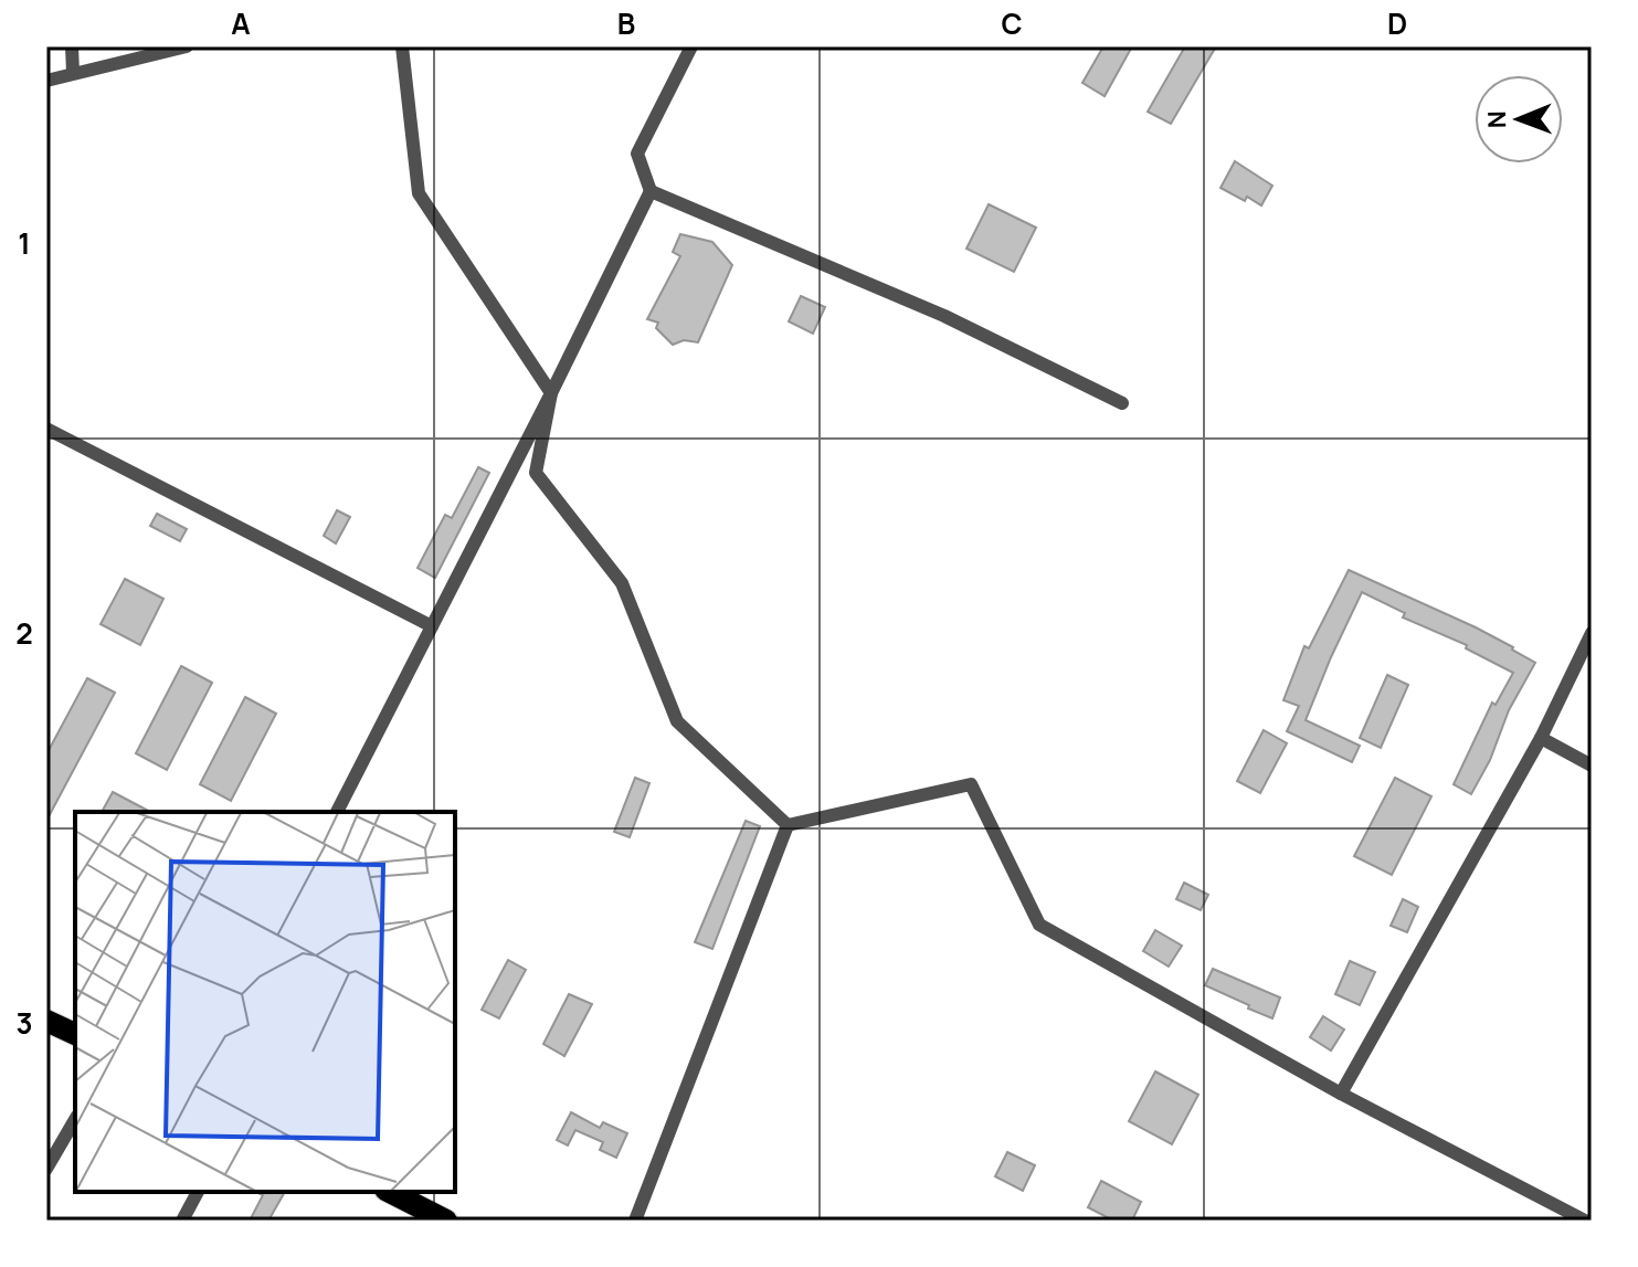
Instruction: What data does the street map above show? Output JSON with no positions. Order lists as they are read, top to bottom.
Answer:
{
  "north": "left",
  "grid": {
    "columns": [
      "A",
      "B",
      "C",
      "D"
    ],
    "rows": ["1", "2", "3"]
  }
}
